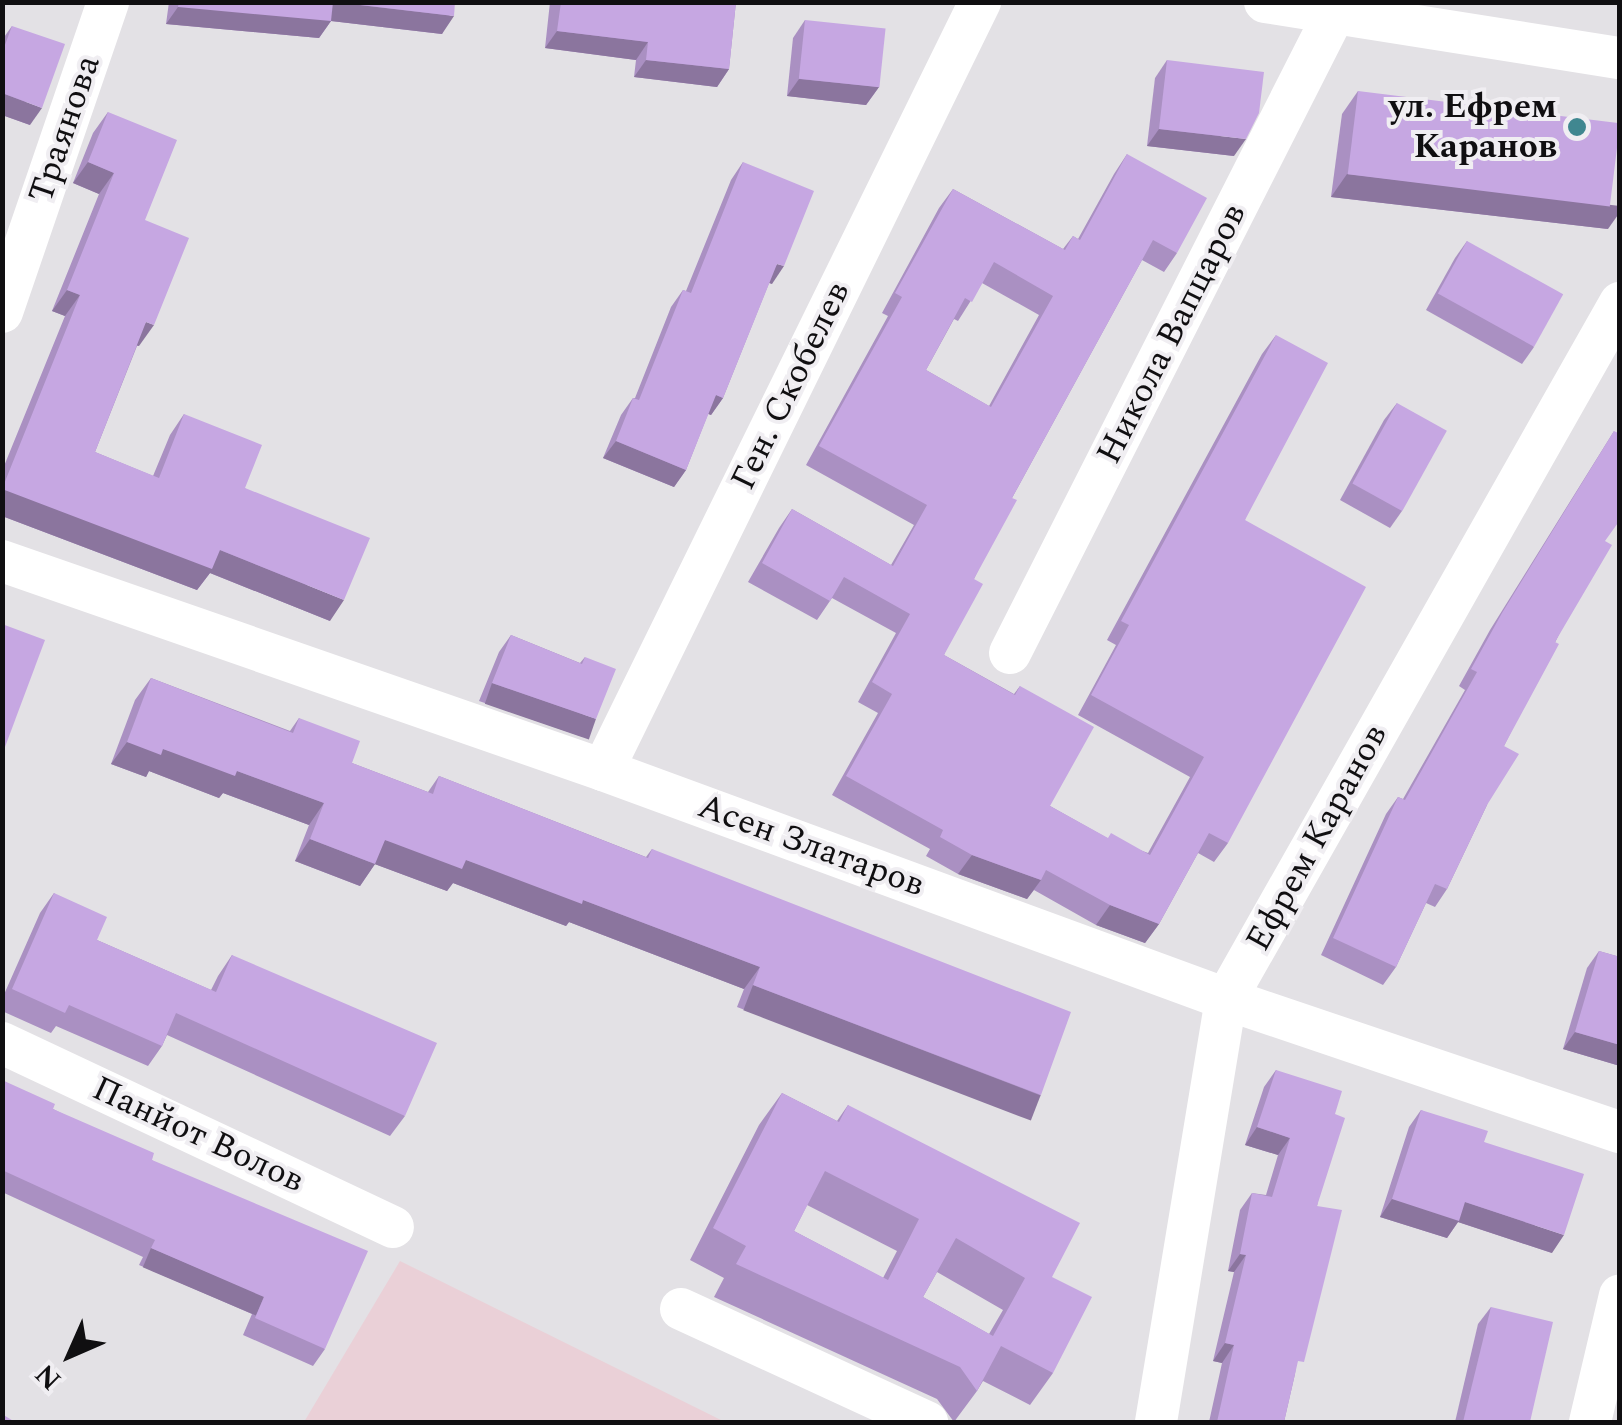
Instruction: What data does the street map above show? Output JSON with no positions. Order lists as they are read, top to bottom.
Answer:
{
  "streets": {
    "street": [
      "Траянова",
      "Никола Вапцаров",
      "Ген. Скобелев",
      "Ефрем Каранов",
      "Асен Златаров",
      "Панйот Волов"
    ]
  },
  "crossings": [
    ["Ген. Скобелев", "Асен Златаров"],
    ["Ефрем Каранов", "Асен Златаров"]
  ],
  "places": ["ул. Ефрем Каранов"],
  "north": "bottom left"
}
